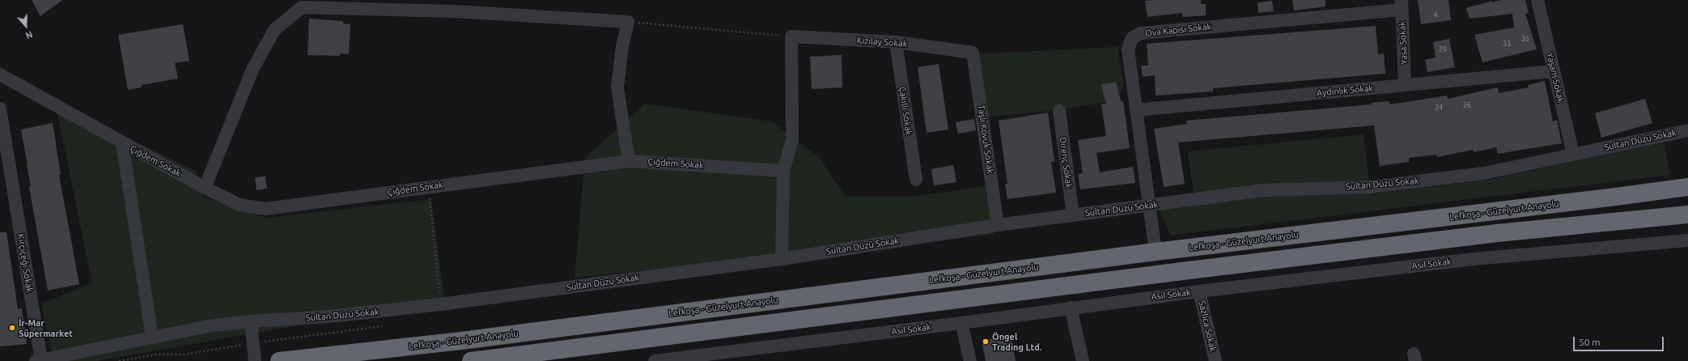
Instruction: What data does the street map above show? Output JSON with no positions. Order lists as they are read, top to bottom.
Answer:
{
  "streets": {
    "highway": ["Lefkoşa - Güzelyurt Anayolu"],
    "street": [
      "Ova Kapısı Sokak",
      "Kızılay Sokak",
      "Yasa Sokak",
      "Yaşam Sokak",
      "Aydınlık Sokak",
      "Çakıllı Sokak",
      "Taşlı Kovuk Sokak",
      "Sultan Düzü Sokak",
      "Çığdem Sokak",
      "Direnç Sokak",
      "Kırçiçeğı Sokak",
      "Asil Sokak",
      "Sazlıca Sokak"
    ]
  },
  "crossings": [
    ["Ova Kapısı Sokak", "Yasa Sokak"],
    ["Ova Kapısı Sokak", "Aydınlık Sokak"],
    ["Ova Kapısı Sokak", "Sultan Düzü Sokak"],
    ["Ova Kapısı Sokak", "Lefkoşa - Güzelyurt Anayolu"],
    ["Kızılay Sokak", "Çakıllı Sokak"],
    ["Kızılay Sokak", "Taşlı Kovuk Sokak"],
    ["Yasa Sokak", "Aydınlık Sokak"],
    ["Yaşam Sokak", "Aydınlık Sokak"],
    ["Yaşam Sokak", "Sultan Düzü Sokak"],
    ["Taşlı Kovuk Sokak", "Sultan Düzü Sokak"],
    ["Sultan Düzü Sokak", "Direnç Sokak"],
    ["Sultan Düzü Sokak", "Kırçiçeğı Sokak"],
    ["Asil Sokak", "Sazlıca Sokak"]
  ],
  "places": ["İr-Mar Süpermarket", "Öngel Trading Ltd."],
  "house_numbers": [
    "4",
    "35",
    "33",
    "29",
    "26",
    "24"
  ],
  "scale_bar": "50 m",
  "north": "bottom"
}
